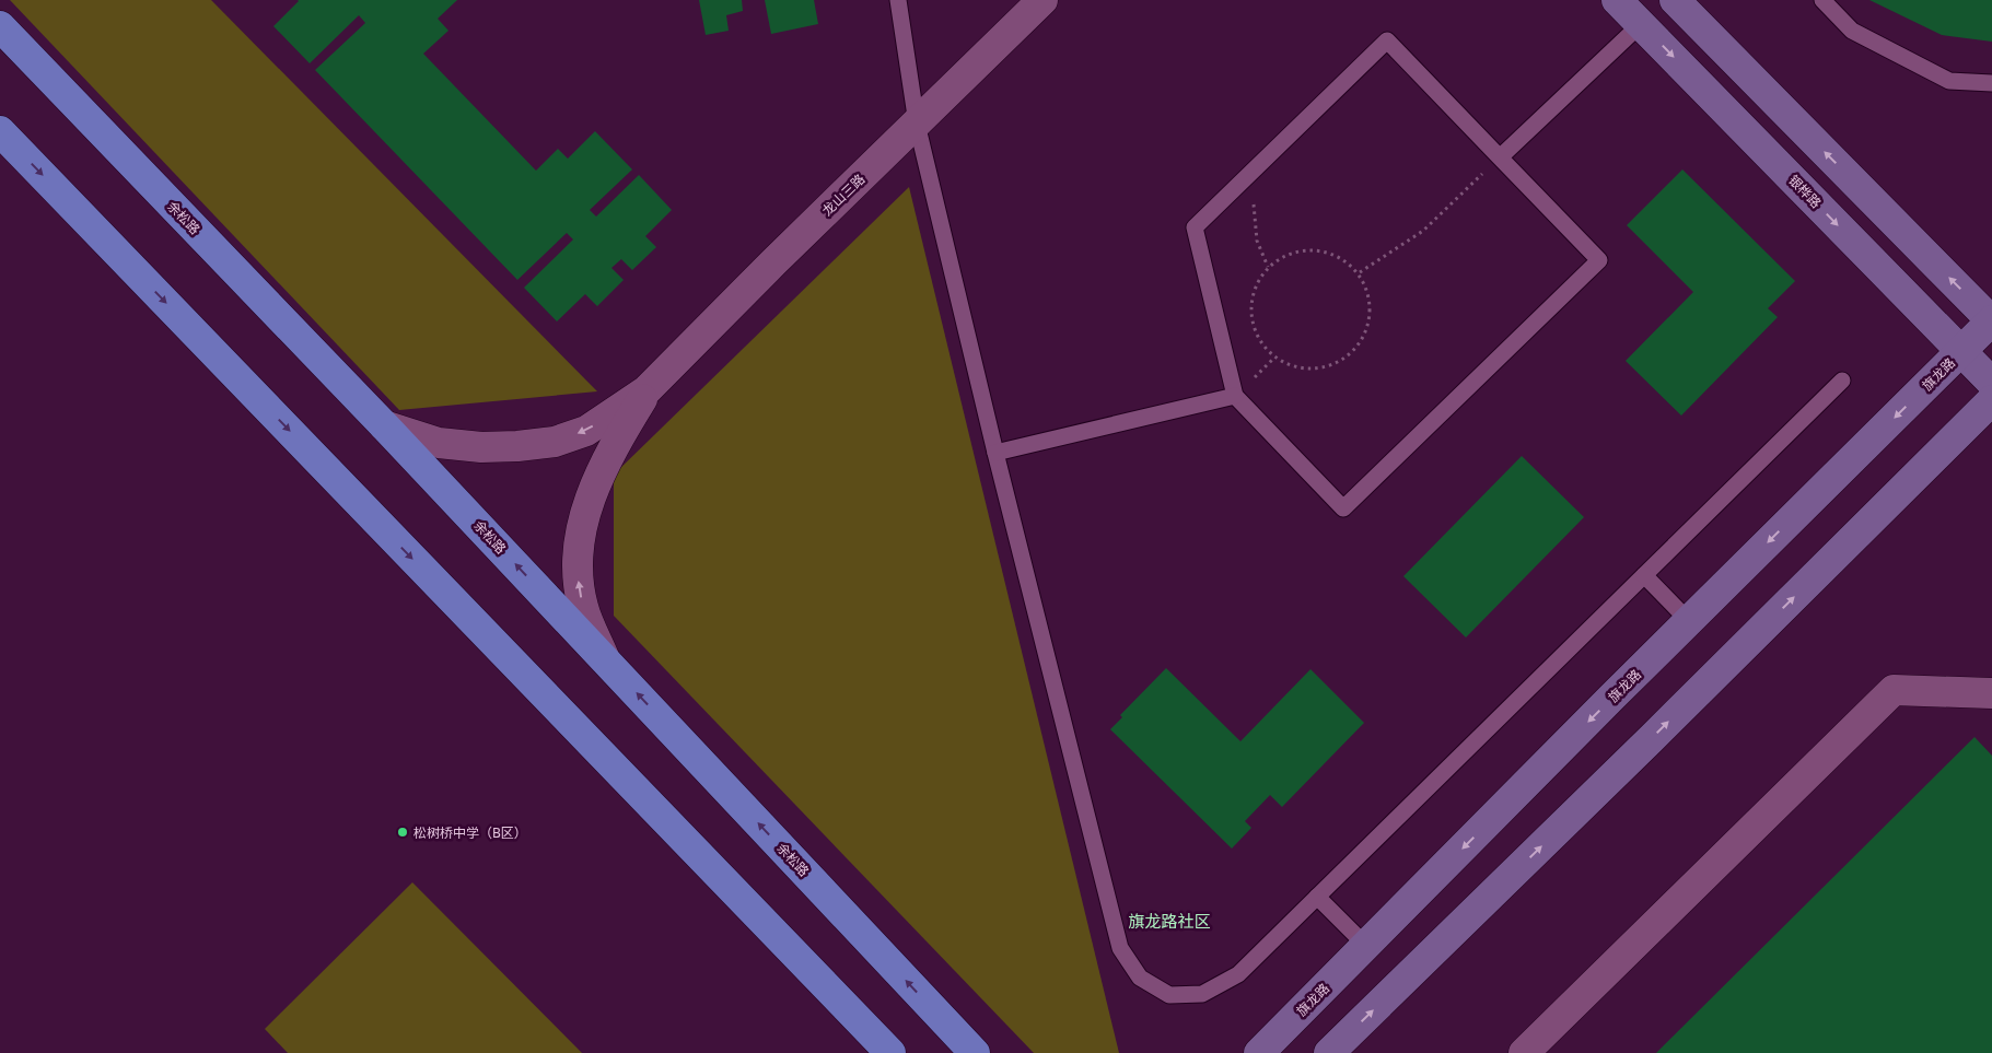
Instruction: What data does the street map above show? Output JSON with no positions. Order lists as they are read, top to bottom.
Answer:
{
  "streets": {
    "highway": ["余松路"],
    "main road": ["银桦路", "旗龙路"],
    "street": ["龙山三路"]
  },
  "crossings": [
    ["银桦路", "旗龙路"]
  ],
  "districts": ["旗龙路社区"],
  "places": ["松树桥中学（B区）"]
}
